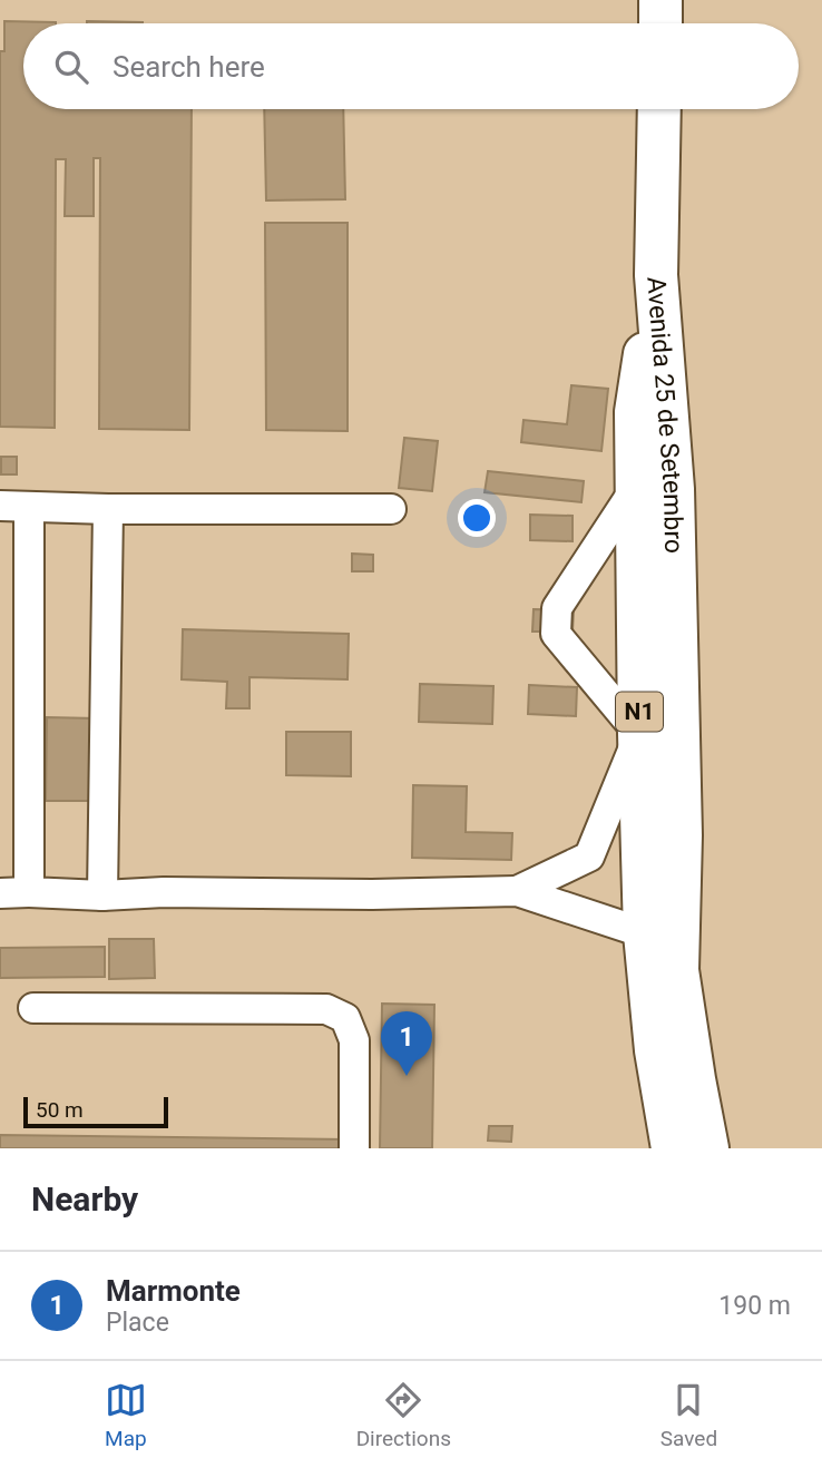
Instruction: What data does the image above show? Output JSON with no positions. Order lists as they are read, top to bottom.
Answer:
{
  "streets": {
    "highway": ["Avenida 25 de Setembro", "N1"]
  },
  "crossings": [
    ["Avenida 25 de Setembro", "N1"]
  ],
  "scale_bar": "50 m",
  "page": {
    "search": "Search here",
    "pins": "1",
    "scale": "50 m",
    "heading": "Nearby",
    "list": [
      {
        "mark": "1",
        "name": "Marmonte",
        "note": "Place",
        "value": "190 m"
      }
    ],
    "nav": ["Map", "Directions", "Saved"]
  }
}
